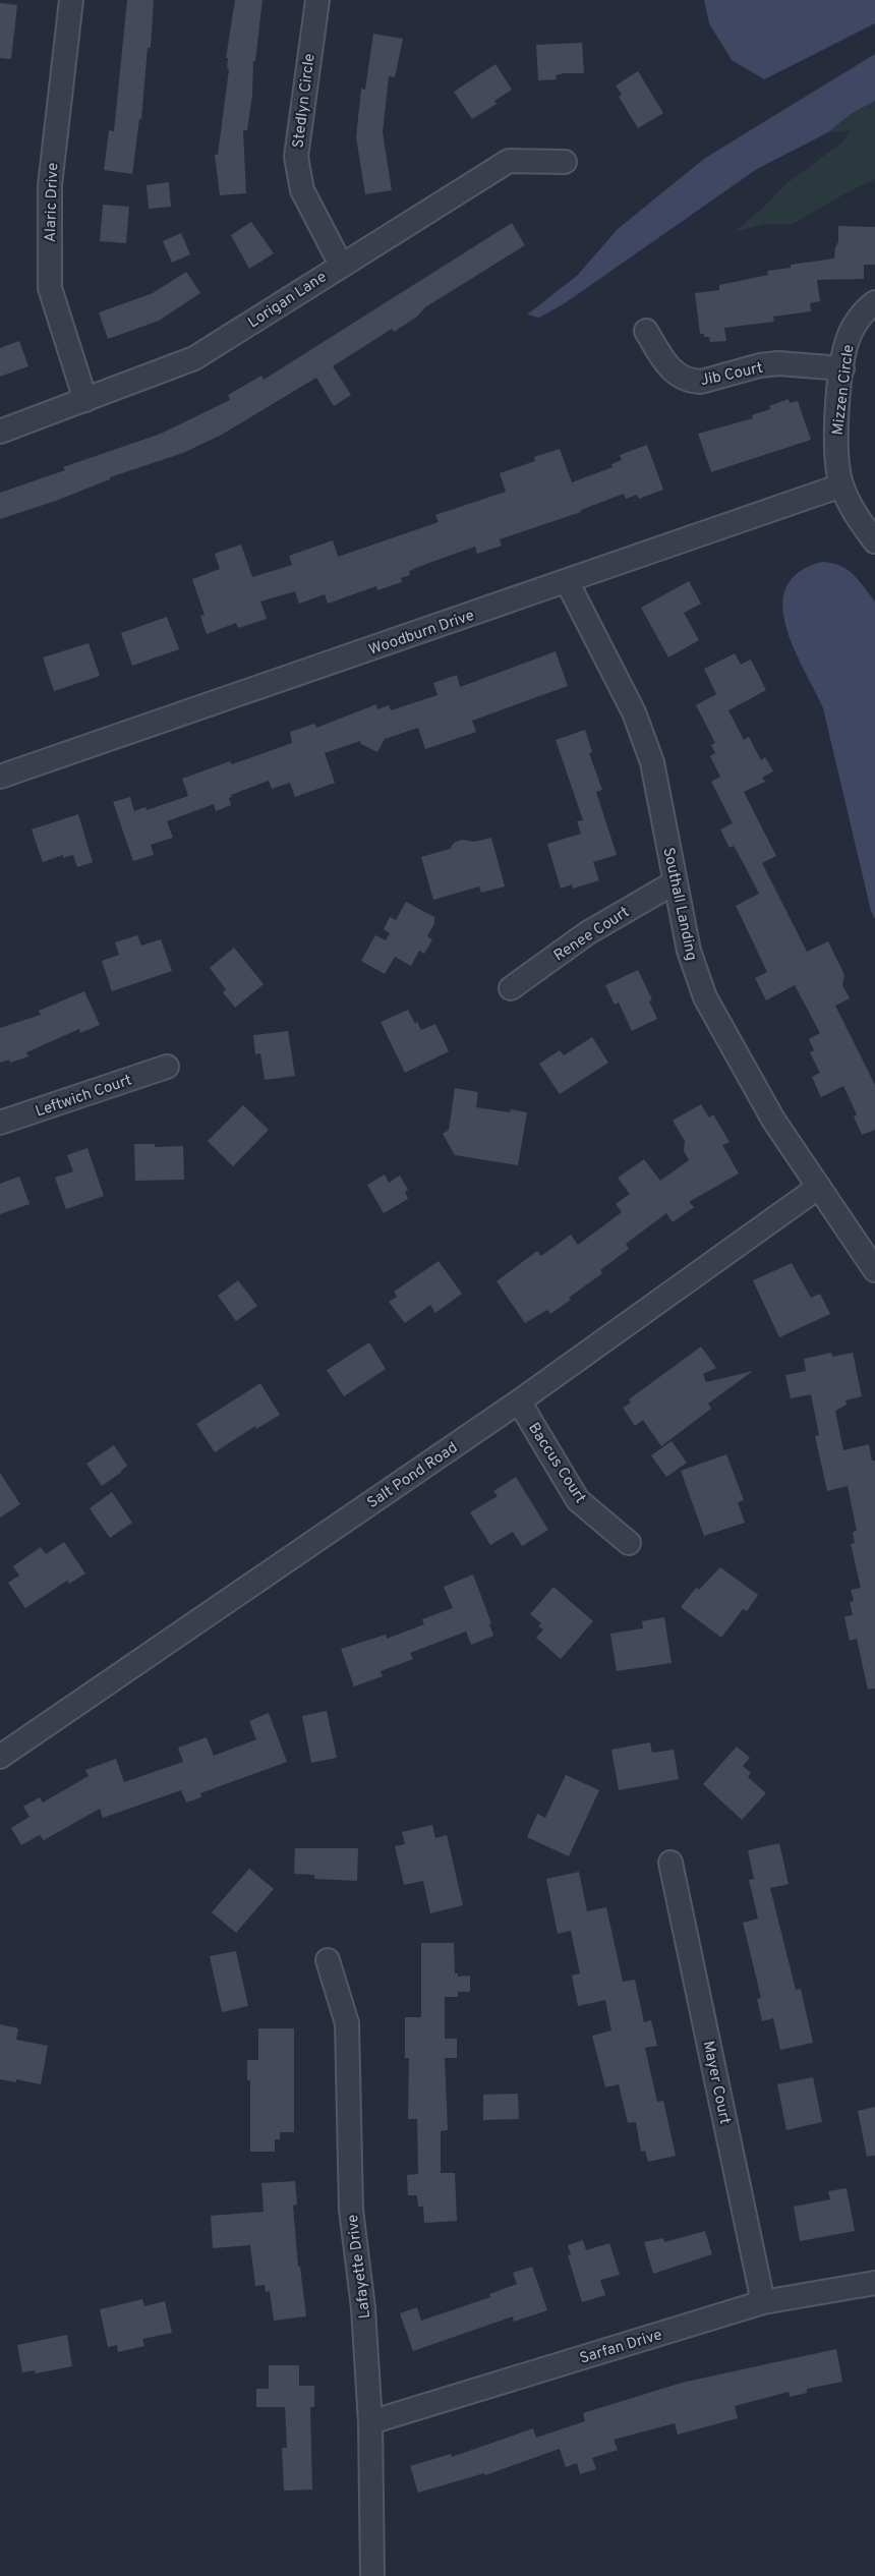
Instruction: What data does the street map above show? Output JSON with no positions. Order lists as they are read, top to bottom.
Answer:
{
  "streets": {
    "street": [
      "Stedlyn Circle",
      "Alaric Drive",
      "Lorigan Lane",
      "Jib Court",
      "Mizzen Circle",
      "Woodburn Drive",
      "Southall Landing",
      "Renee Court",
      "Leftwich Court",
      "Baccus Court",
      "Salt Pond Road",
      "Mayer Court",
      "Lafayette Drive",
      "Sarfan Drive"
    ]
  },
  "crossings": [
    ["Stedlyn Circle", "Lorigan Lane"],
    ["Alaric Drive", "Lorigan Lane"],
    ["Jib Court", "Mizzen Circle"],
    ["Mizzen Circle", "Woodburn Drive"],
    ["Woodburn Drive", "Southall Landing"],
    ["Southall Landing", "Renee Court"],
    ["Southall Landing", "Salt Pond Road"],
    ["Baccus Court", "Salt Pond Road"],
    ["Mayer Court", "Sarfan Drive"],
    ["Lafayette Drive", "Sarfan Drive"]
  ]
}
